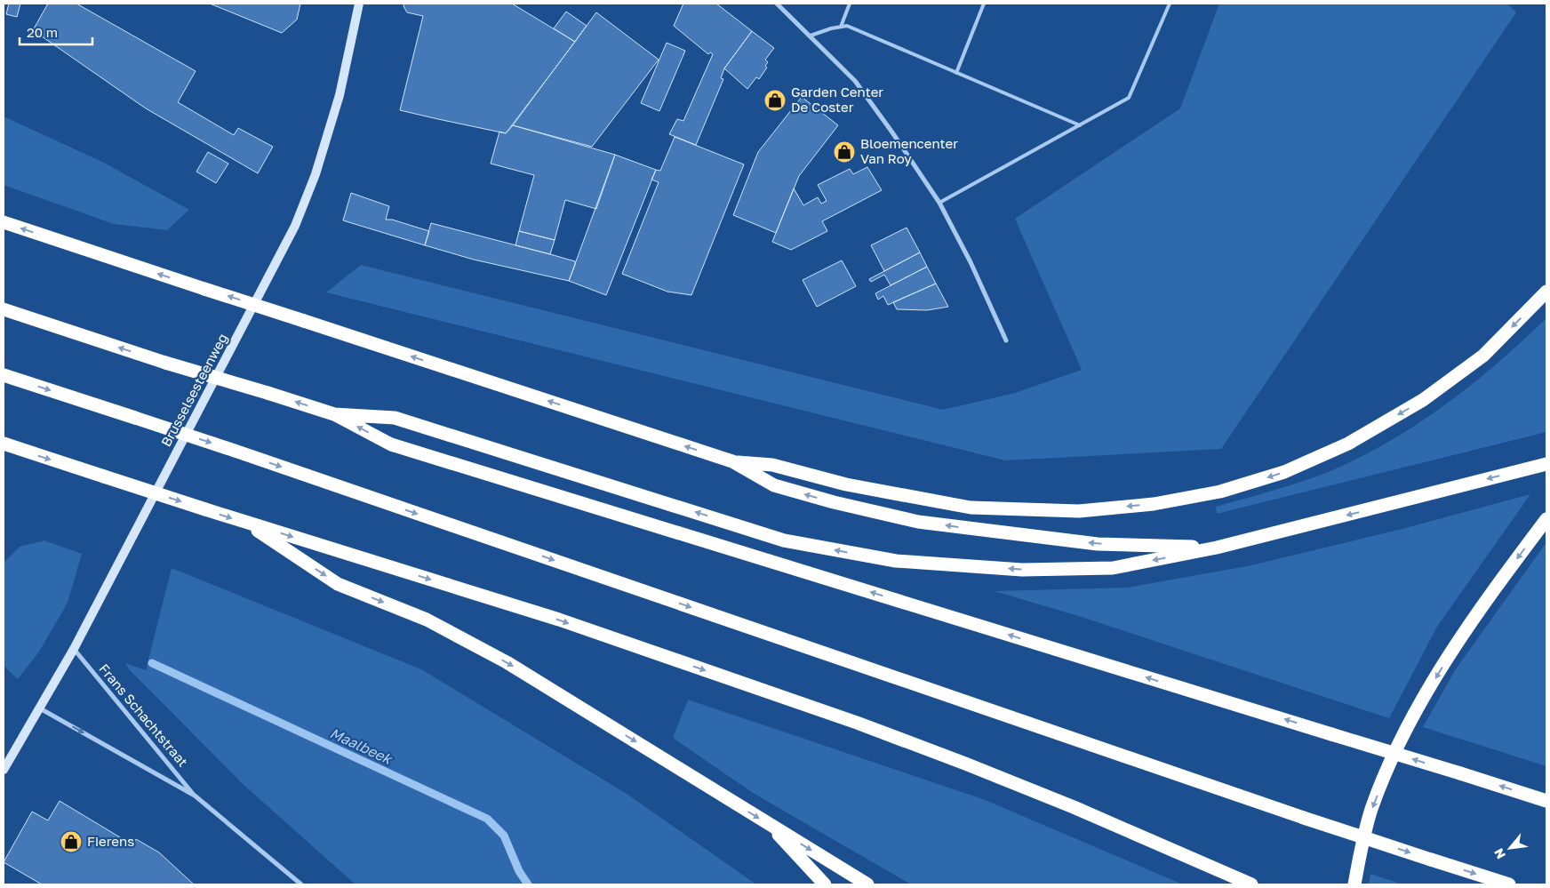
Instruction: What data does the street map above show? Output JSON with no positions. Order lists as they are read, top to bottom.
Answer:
{
  "streets": {
    "street": ["Brusselsesteenweg", "Frans Schachtstraat"]
  },
  "crossings": [
    ["Brusselsesteenweg", "Frans Schachtstraat"]
  ],
  "water": ["Maalbeek"],
  "places": {
    "shop": ["Garden Center De Coster", "Bloemencenter Van Roy", "Fierens"]
  },
  "scale_bar": "20 m",
  "north": "bottom left"
}
